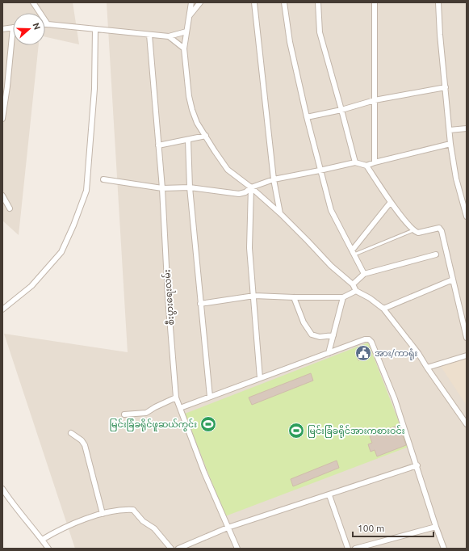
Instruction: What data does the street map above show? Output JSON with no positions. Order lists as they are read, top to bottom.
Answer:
{
  "streets": {
    "street": ["စီးပွားရေးလမ်း"]
  },
  "places": {
    "public building": ["အား/ကာရုံး"],
    "sports": ["မြင်းခြံခရိုင်ဖူဆယ်ကွင်း", "မြင်းခြံခရိုင်အားကစားဝင်း"]
  },
  "scale_bar": "100 m",
  "north": "right"
}
